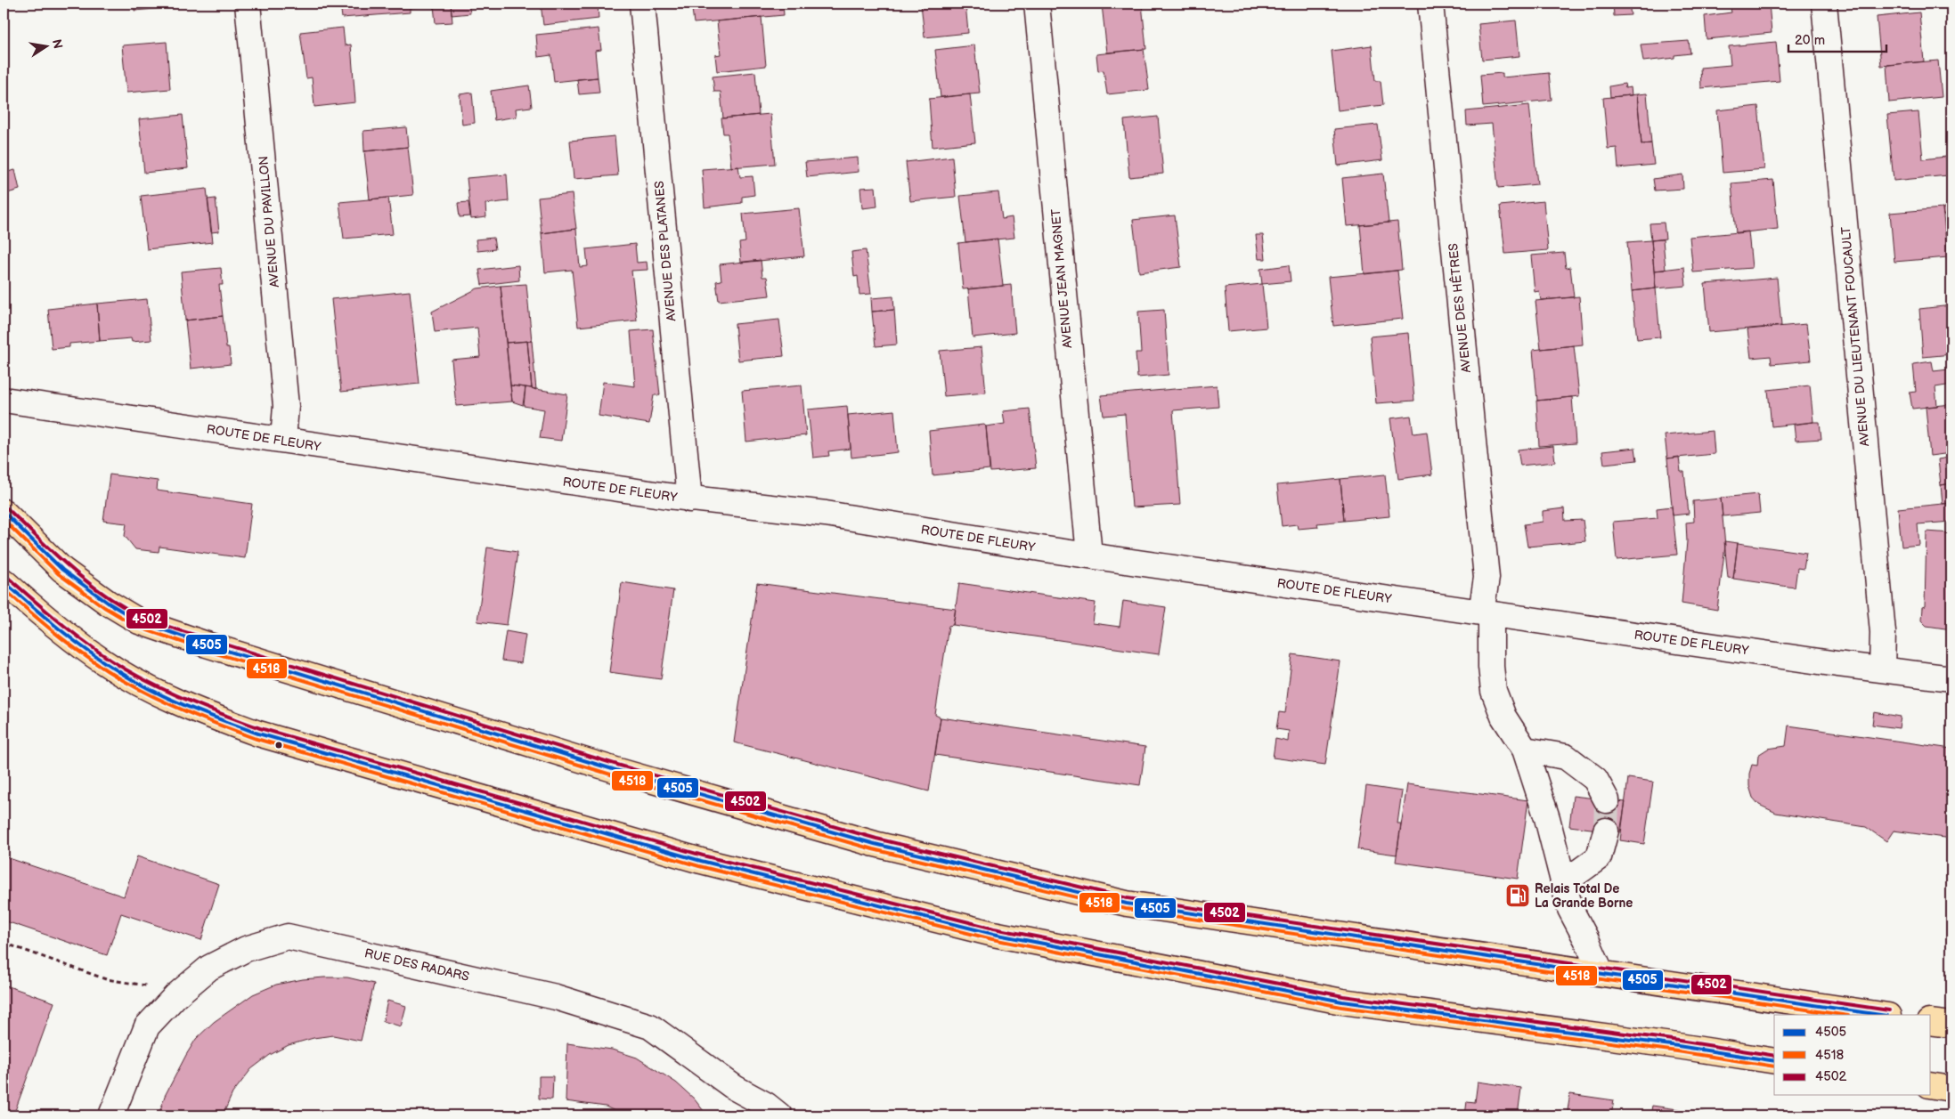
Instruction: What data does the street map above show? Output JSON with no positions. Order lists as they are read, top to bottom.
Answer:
{
  "streets": {
    "street": [
      "AVENUE DU PAVILLON",
      "AVENUE DES PLATANES",
      "AVENUE JEAN MAGNET",
      "AVENUE DES HÊTRES",
      "AVENUE DU LIEUTENANT FOUCAULT",
      "ROUTE DE FLEURY",
      "RUE DES RADARS"
    ]
  },
  "crossings": [
    ["AVENUE DU PAVILLON", "ROUTE DE FLEURY"],
    ["AVENUE DES PLATANES", "ROUTE DE FLEURY"],
    ["AVENUE JEAN MAGNET", "ROUTE DE FLEURY"],
    ["AVENUE DES HÊTRES", "ROUTE DE FLEURY"],
    ["AVENUE DU LIEUTENANT FOUCAULT", "ROUTE DE FLEURY"]
  ],
  "places": {
    "fuel station": ["Relais Total De La Grande Borne"]
  },
  "lines": ["transit line 4502", "transit line 4505", "transit line 4518"],
  "legend": ["4505", "4518", "4502"],
  "scale_bar": "20 m",
  "north": "right"
}
